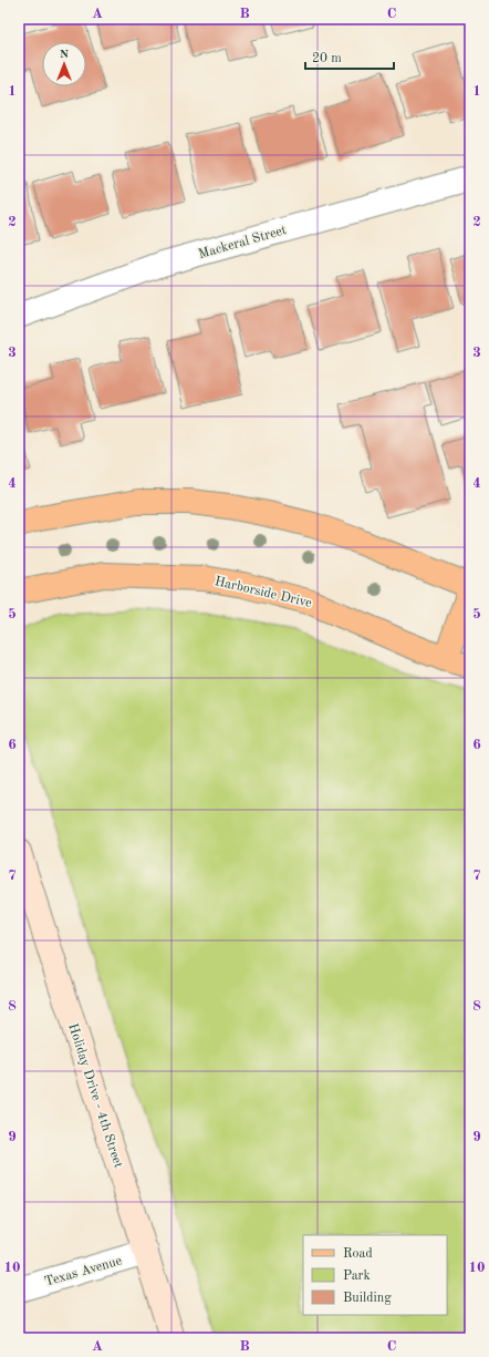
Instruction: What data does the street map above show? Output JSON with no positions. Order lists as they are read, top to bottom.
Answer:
{
  "streets": {
    "main road": ["Harborside Drive"],
    "street": ["Mackeral Street", "Holiday Drive - 4th Street", "Texas Avenue"]
  },
  "crossings": [
    ["Holiday Drive - 4th Street", "Texas Avenue"]
  ],
  "legend": ["Road", "Park", "Building"],
  "scale_bar": "20 m",
  "north": "top",
  "grid": {
    "columns": ["A", "B", "C"],
    "rows": [
      "1",
      "2",
      "3",
      "4",
      "5",
      "6",
      "7",
      "8",
      "9",
      "10"
    ]
  }
}
